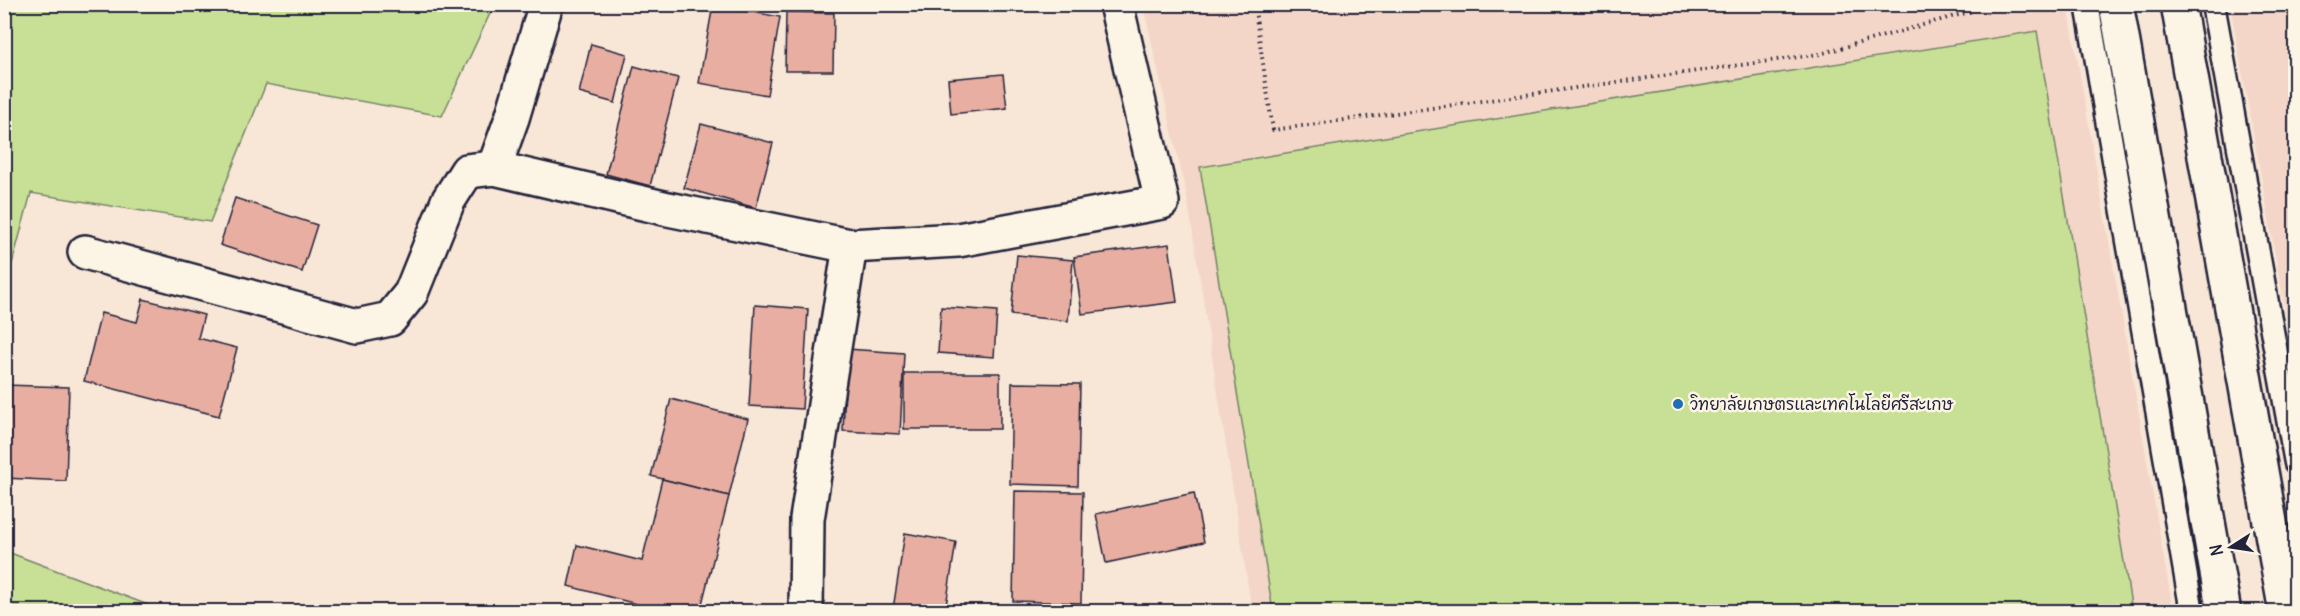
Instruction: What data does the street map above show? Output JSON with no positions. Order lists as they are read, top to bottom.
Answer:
{
  "places": ["วิทยาลัยเกษตรและเทคโนโลยีศรีสะเกษ"],
  "north": "left"
}
